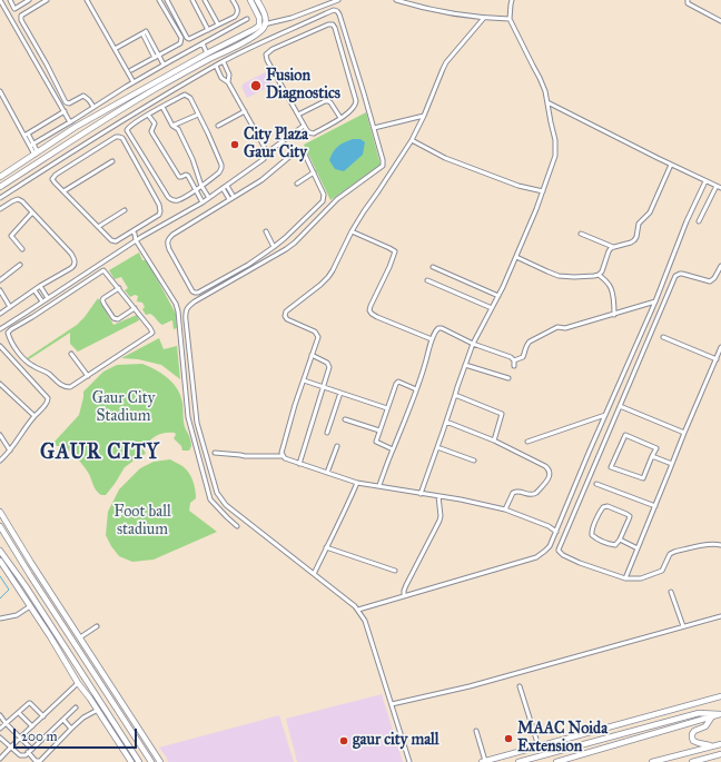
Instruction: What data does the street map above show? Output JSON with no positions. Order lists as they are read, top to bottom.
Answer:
{
  "districts": ["GAUR CITY"],
  "parks": ["Gaur City Stadium", "Foot ball stadium"],
  "places": [
    "Fusion Diagnostics",
    "City Plaza Gaur City",
    "MAAC Noida Extension",
    "gaur city mall"
  ],
  "scale_bar": "200 m"
}
